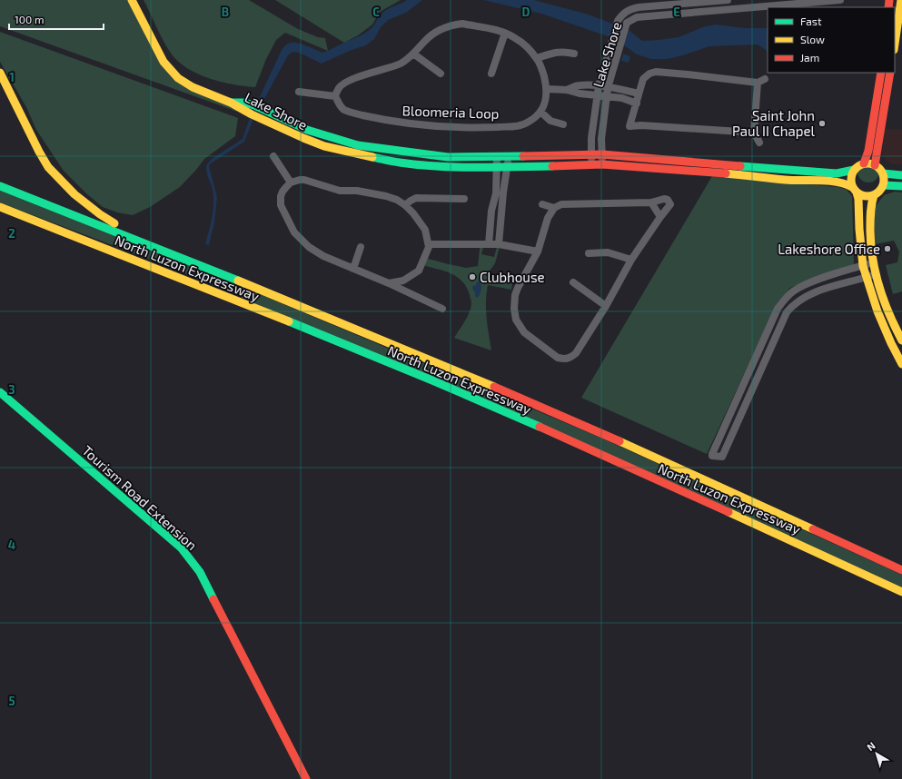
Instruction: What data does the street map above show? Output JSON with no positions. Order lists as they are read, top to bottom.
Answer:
{
  "streets": {
    "main road": ["Lake Shore", "North Luzon Expressway", "Tourism Road Extension"],
    "street": ["Bloomeria Loop"]
  },
  "places": ["Saint John Paul II Chapel", "Lakeshore Office", "Clubhouse"],
  "legend": ["Fast", "Slow", "Jam"],
  "scale_bar": "100 m",
  "north": "top left",
  "grid": {
    "columns": [
      "B",
      "C",
      "D",
      "E"
    ],
    "rows": [
      "1",
      "2",
      "3",
      "4",
      "5"
    ]
  }
}
